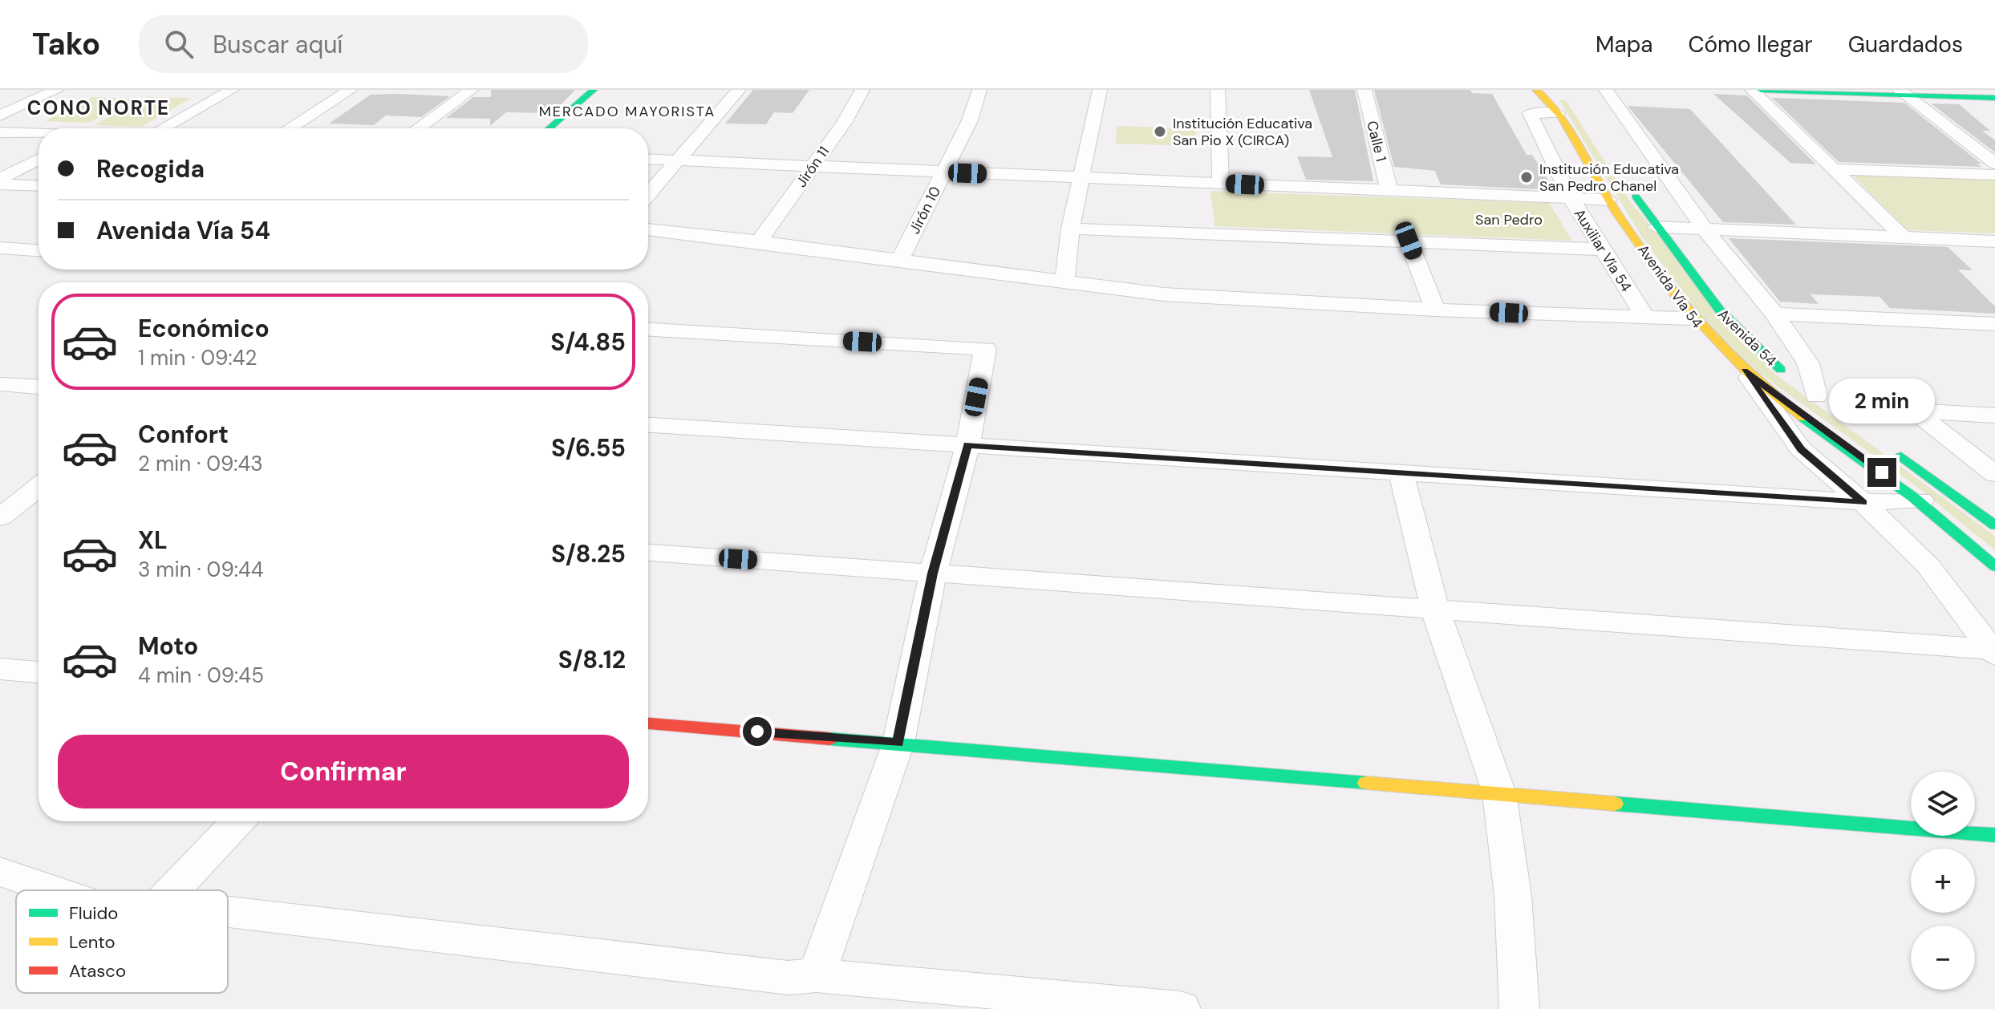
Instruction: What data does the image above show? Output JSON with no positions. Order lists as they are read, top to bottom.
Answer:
{
  "streets": {
    "main road": ["Avenida Vía 54", "Avenida 54"],
    "street": [
      "Calle 1",
      "Jirón 11",
      "Jirón 10",
      "Auxiliar Vía 54"
    ]
  },
  "crossings": [
    ["Auxiliar Vía 54", "Avenida Vía 54"]
  ],
  "districts": ["CONO NORTE", "MERCADO MAYORISTA"],
  "parks": ["San Pedro"],
  "places": ["Institución Educativa San Pio X (CIRCA)", "Institución Educativa San Pedro Chanel"],
  "legend": ["Fluido", "Lento", "Atasco"],
  "page": {
    "header": "Tako",
    "search": "Buscar aquí",
    "nav": ["Mapa", "Cómo llegar", "Guardados"],
    "banner": ["Recogida", "Avenida Vía 54"],
    "list": [
      {
        "name": "Económico",
        "note": "1 min · 09:42",
        "value": "S/4.85"
      },
      {
        "name": "Confort",
        "note": "2 min · 09:43",
        "value": "S/6.55"
      },
      {
        "name": "XL",
        "note": "3 min · 09:44",
        "value": "S/8.25"
      },
      {
        "name": "Moto",
        "note": "4 min · 09:45",
        "value": "S/8.12"
      }
    ],
    "bubble": "2 min",
    "buttons": "Confirmar",
    "map_buttons": ["+", "−"]
  }
}
